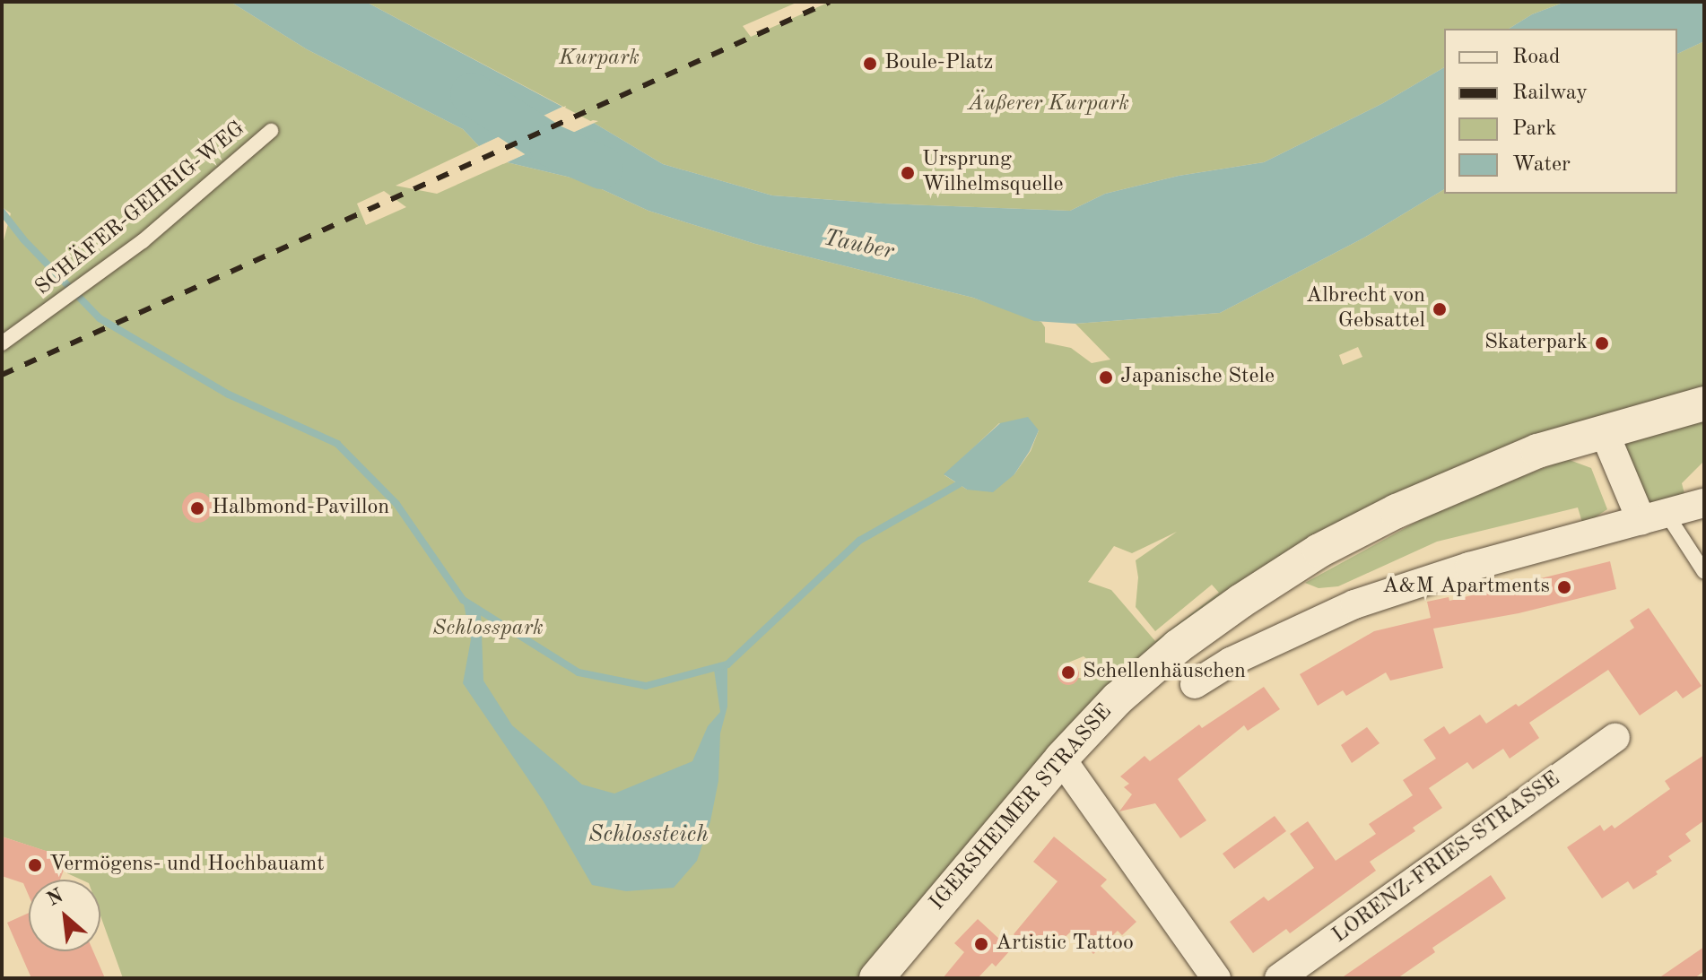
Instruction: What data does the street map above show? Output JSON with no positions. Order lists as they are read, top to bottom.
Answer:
{
  "streets": {
    "street": ["IGERSHEIMER STRASSE", "LORENZ-FRIES-STRASSE"],
    "lane": ["SCHÄFER-GEHRIG-WEG"]
  },
  "water": ["Tauber", "Schlossteich"],
  "parks": ["Kurpark", "Äußerer Kurpark", "Schlosspark"],
  "places": [
    "Boule-Platz",
    "Ursprung Wilhelmsquelle",
    "Albrecht von Gebsattel",
    "Skaterpark",
    "Japanische Stele",
    "Halbmond-Pavillon",
    "A&M Apartments",
    "Schellenhäuschen",
    "Vermögens- und Hochbauamt",
    "Artistic Tattoo"
  ],
  "legend": [
    "Road",
    "Railway",
    "Park",
    "Water"
  ],
  "north": "top left"
}
